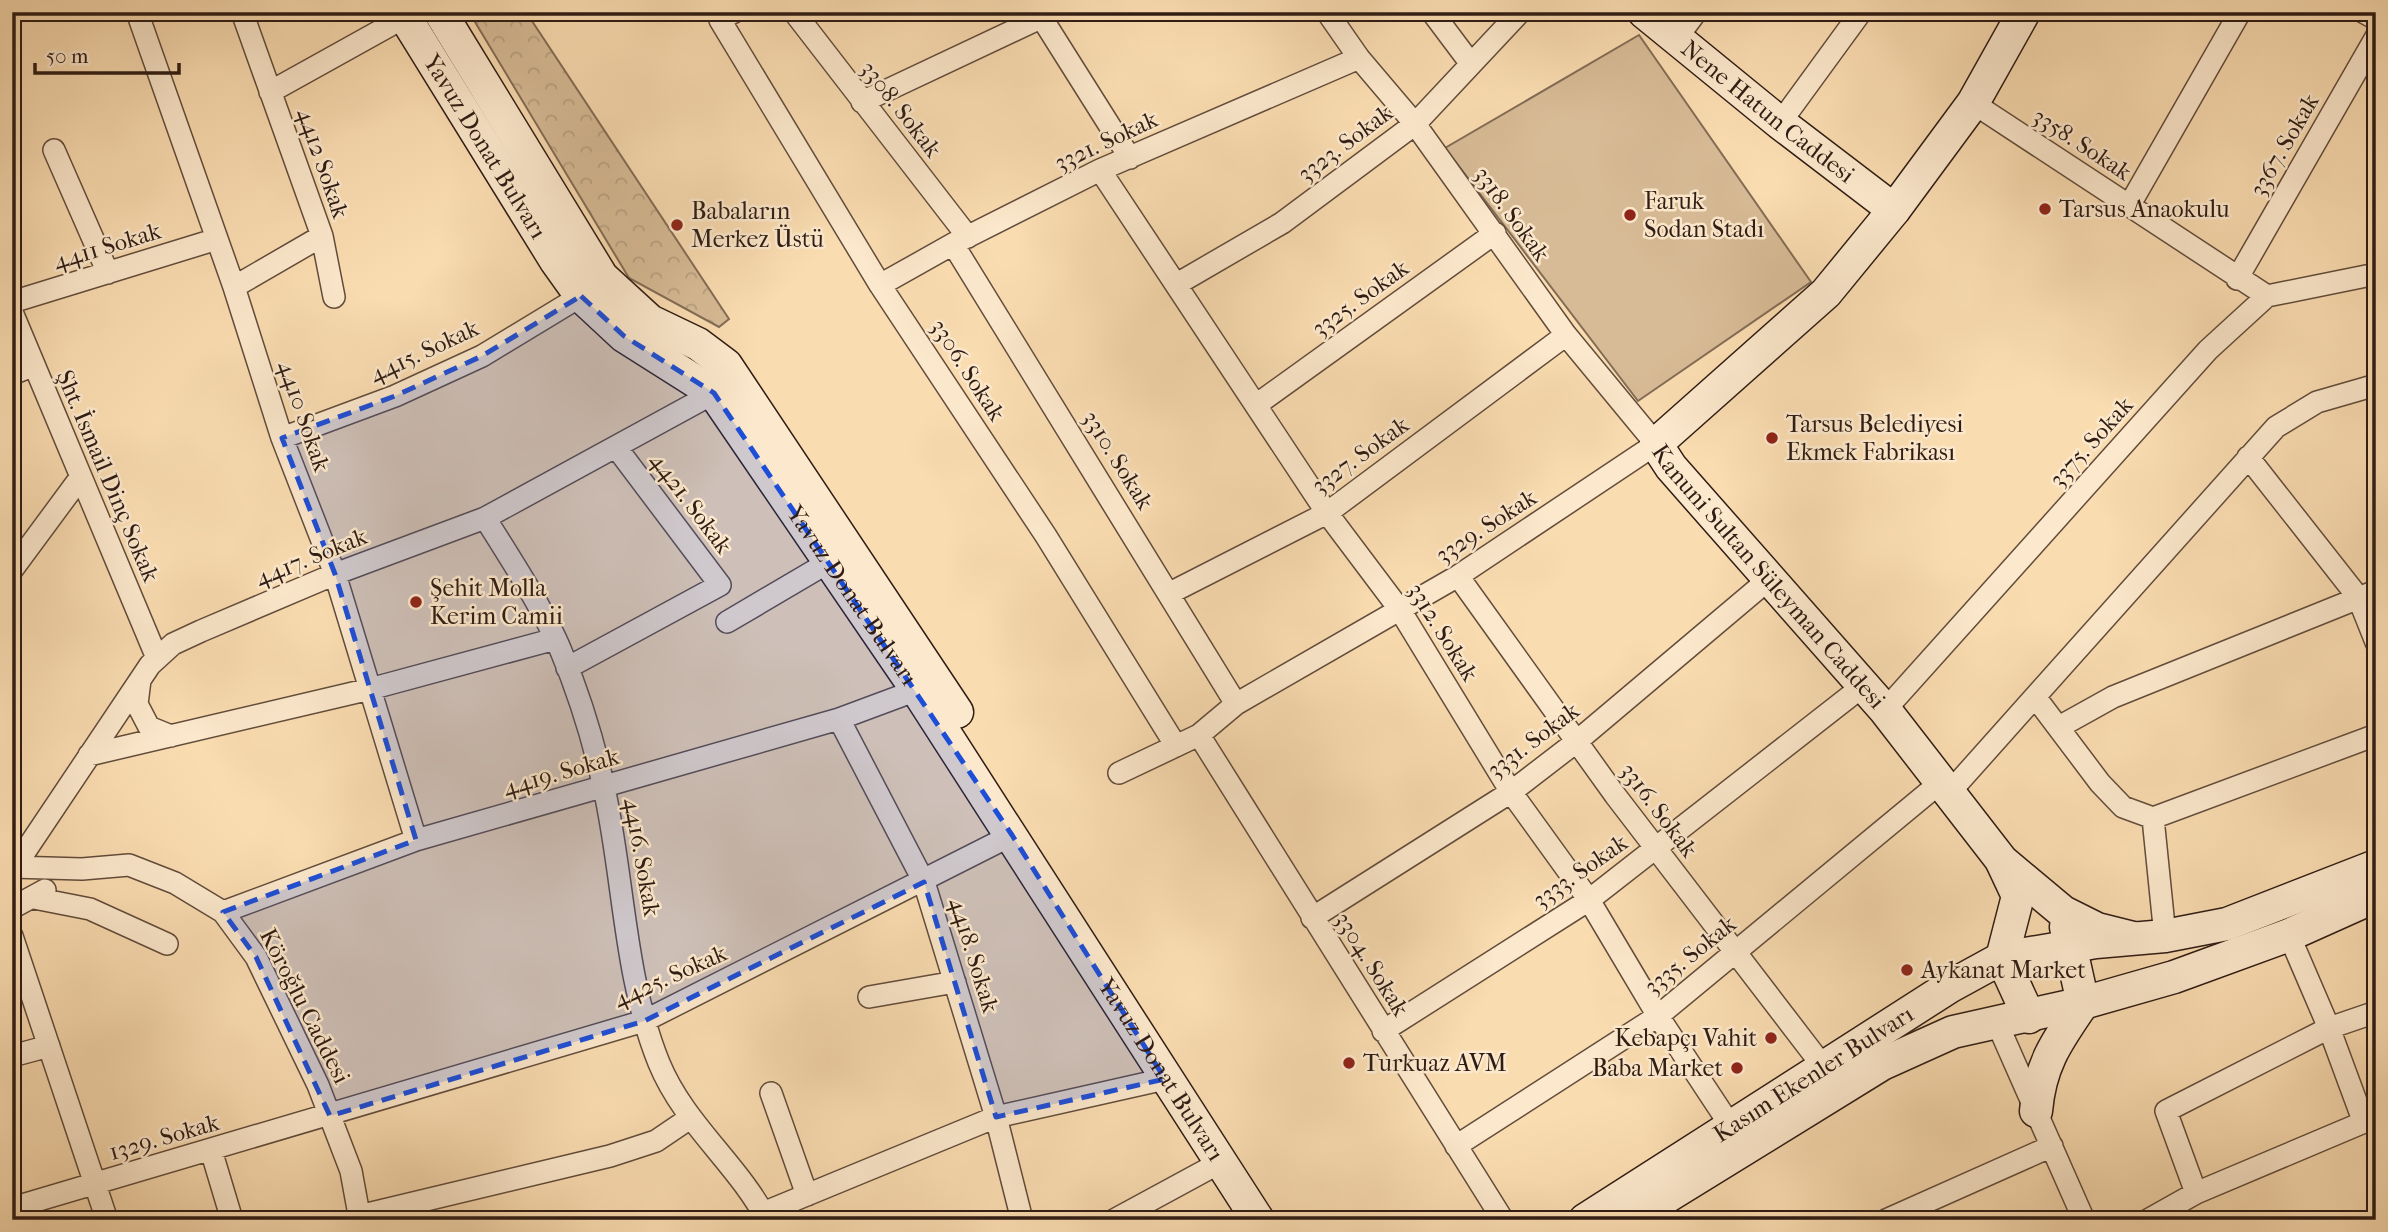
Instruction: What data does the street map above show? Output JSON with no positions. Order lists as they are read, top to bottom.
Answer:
{
  "streets": {
    "street": [
      "3308. Sokak",
      "Nene Hatun Caddesi",
      "3321. Sokak",
      "3323. Sokak",
      "3358. Sokak",
      "3367. Sokak",
      "Yavuz Donat Bulvarı",
      "4412 Sokak",
      "3318. Sokak",
      "4411 Sokak",
      "3325. Sokak",
      "4415. Sokak",
      "3306. Sokak",
      "4410 Sokak",
      "3375. Sokak",
      "3327. Sokak",
      "3310. Sokak",
      "Şht. İsmail Dinç Sokak",
      "4421. Sokak",
      "3329. Sokak",
      "4417. Sokak",
      "Kanuni Sultan Süleyman Caddesi",
      "3312. Sokak",
      "3331. Sokak",
      "4419. Sokak",
      "3316. Sokak",
      "4416. Sokak",
      "3333. Sokak",
      "4418. Sokak",
      "3335. Sokak",
      "3304. Sokak",
      "4425. Sokak",
      "Köroğlu Caddesi",
      "Kasım Ekenler Bulvarı",
      "1329. Sokak"
    ]
  },
  "crossings": [
    ["3308. Sokak", "3321. Sokak"],
    ["3308. Sokak", "3310. Sokak"],
    ["Nene Hatun Caddesi", "Kanuni Sultan Süleyman Caddesi"],
    ["3321. Sokak", "3318. Sokak"],
    ["3321. Sokak", "3306. Sokak"],
    ["3321. Sokak", "3310. Sokak"],
    ["3321. Sokak", "3312. Sokak"],
    ["3323. Sokak", "3318. Sokak"],
    ["3323. Sokak", "3312. Sokak"],
    ["3358. Sokak", "3367. Sokak"],
    ["3358. Sokak", "3375. Sokak"],
    ["3358. Sokak", "Kanuni Sultan Süleyman Caddesi"],
    ["Yavuz Donat Bulvarı", "4415. Sokak"],
    ["Yavuz Donat Bulvarı", "4417. Sokak"],
    ["Yavuz Donat Bulvarı", "4419. Sokak"],
    ["Yavuz Donat Bulvarı", "4425. Sokak"],
    ["4412 Sokak", "4410 Sokak"],
    ["3318. Sokak", "3325. Sokak"],
    ["3318. Sokak", "3327. Sokak"],
    ["3318. Sokak", "3329. Sokak"],
    ["3318. Sokak", "Kanuni Sultan Süleyman Caddesi"],
    ["4411 Sokak", "4410 Sokak"],
    ["3325. Sokak", "3312. Sokak"],
    ["4415. Sokak", "4410 Sokak"],
    ["3306. Sokak", "3329. Sokak"],
    ["4410 Sokak", "4417. Sokak"],
    ["4410 Sokak", "4419. Sokak"],
    ["3375. Sokak", "Kanuni Sultan Süleyman Caddesi"],
    ["3327. Sokak", "3310. Sokak"],
    ["3327. Sokak", "3312. Sokak"],
    ["3310. Sokak", "3329. Sokak"],
    ["Şht. İsmail Dinç Sokak", "4417. Sokak"],
    ["4421. Sokak", "4417. Sokak"],
    ["4421. Sokak", "4416. Sokak"],
    ["3329. Sokak", "Kanuni Sultan Süleyman Caddesi"],
    ["3329. Sokak", "3312. Sokak"],
    ["3329. Sokak", "3316. Sokak"],
    ["3329. Sokak", "3304. Sokak"],
    ["4417. Sokak", "4416. Sokak"],
    ["4417. Sokak", "Köroğlu Caddesi"],
    ["Kanuni Sultan Süleyman Caddesi", "3331. Sokak"],
    ["Kanuni Sultan Süleyman Caddesi", "3333. Sokak"],
    ["Kanuni Sultan Süleyman Caddesi", "3335. Sokak"],
    ["3312. Sokak", "3331. Sokak"],
    ["3312. Sokak", "3333. Sokak"],
    ["3312. Sokak", "3335. Sokak"],
    ["3312. Sokak", "Kasım Ekenler Bulvarı"],
    ["3331. Sokak", "3316. Sokak"],
    ["3331. Sokak", "3304. Sokak"],
    ["4419. Sokak", "4416. Sokak"],
    ["4419. Sokak", "4418. Sokak"],
    ["4419. Sokak", "Köroğlu Caddesi"],
    ["3316. Sokak", "3333. Sokak"],
    ["3316. Sokak", "3335. Sokak"],
    ["3316. Sokak", "Kasım Ekenler Bulvarı"],
    ["4416. Sokak", "4425. Sokak"],
    ["3333. Sokak", "3304. Sokak"],
    ["4418. Sokak", "4425. Sokak"],
    ["3335. Sokak", "3304. Sokak"],
    ["4425. Sokak", "Köroğlu Caddesi"],
    ["4425. Sokak", "1329. Sokak"],
    ["Köroğlu Caddesi", "1329. Sokak"]
  ],
  "places": [
    "Tarsus Anaokulu",
    "Faruk Sodan Stadı",
    "Babaların Merkez Üstü",
    "Tarsus Belediyesi Ekmek Fabrikası",
    "Şehit Molla Kerim Camii",
    "Aykanat Market",
    "Kebapçı Vahit",
    "Turkuaz AVM",
    "Baba Market"
  ],
  "scale_bar": "50 m"
}
